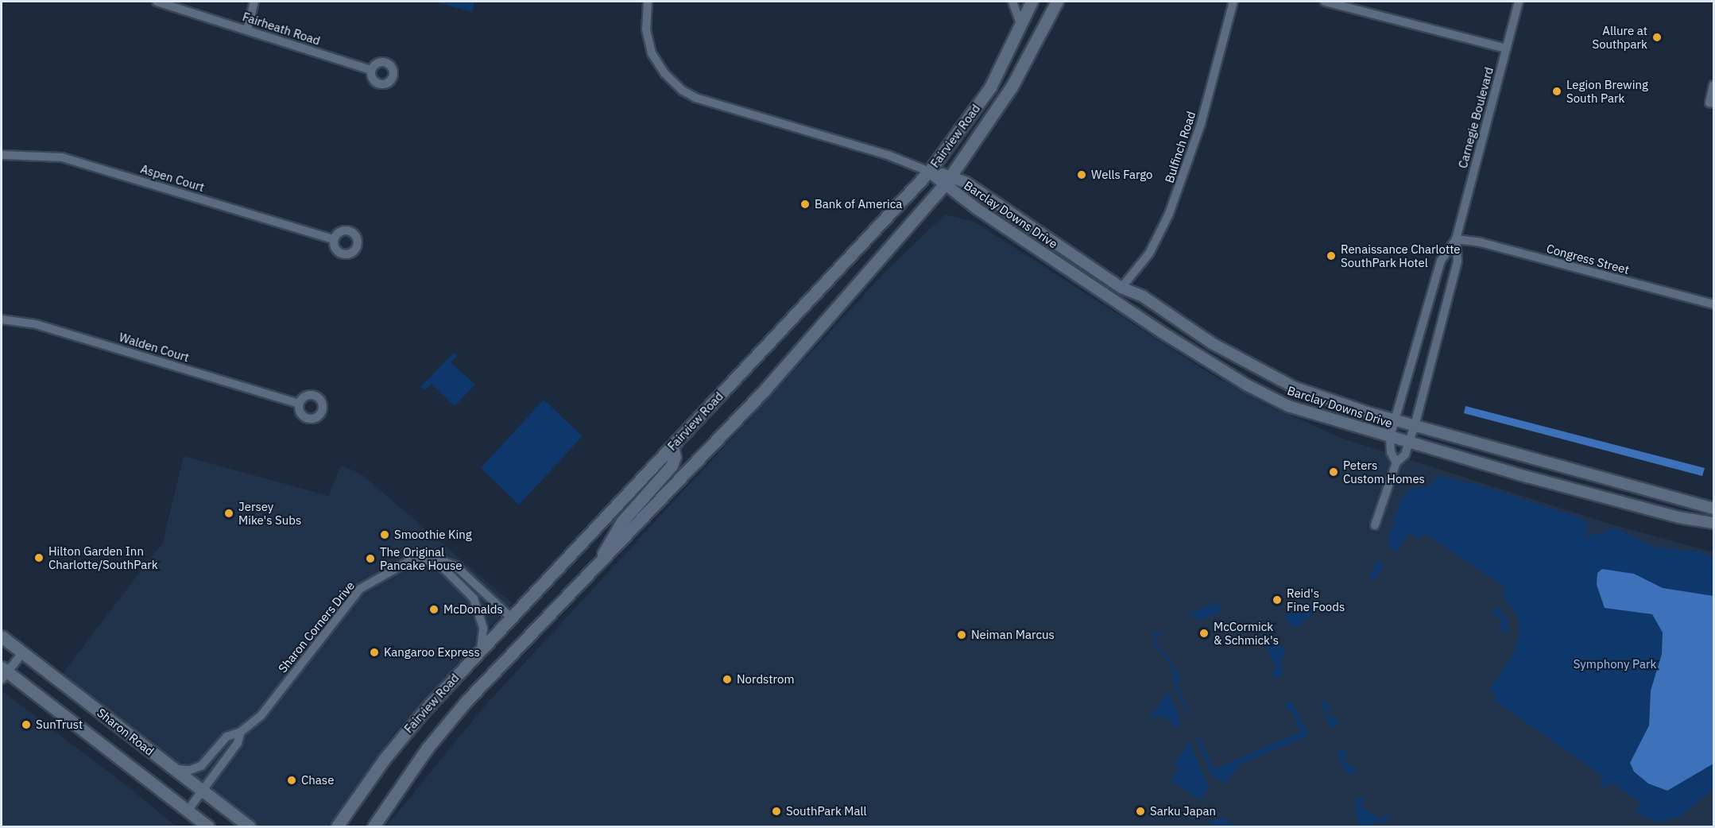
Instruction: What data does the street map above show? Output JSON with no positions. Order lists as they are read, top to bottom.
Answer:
{
  "streets": {
    "main road": ["Fairview Road", "Sharon Road"],
    "street": [
      "Fairheath Road",
      "Carnegie Boulevard",
      "Bulfinch Road",
      "Aspen Court",
      "Barclay Downs Drive",
      "Congress Street",
      "Walden Court",
      "Sharon Corners Drive"
    ]
  },
  "crossings": [
    ["Carnegie Boulevard", "Barclay Downs Drive"],
    ["Carnegie Boulevard", "Congress Street"],
    ["Fairview Road", "Barclay Downs Drive"],
    ["Fairview Road", "Sharon Corners Drive"],
    ["Bulfinch Road", "Barclay Downs Drive"],
    ["Sharon Corners Drive", "Sharon Road"]
  ],
  "parks": ["Symphony Park"],
  "places": [
    "Allure at Southpark",
    "Legion Brewing South Park",
    "Wells Fargo",
    "Bank of America",
    "Renaissance Charlotte SouthPark Hotel",
    "Peters Custom Homes",
    "Jersey Mike's Subs",
    "Smoothie King",
    "Hilton Garden Inn Charlotte/SouthPark",
    "The Original Pancake House",
    "Reid's Fine Foods",
    "McDonalds",
    "McCormick & Schmick's",
    "Neiman Marcus",
    "Kangaroo Express",
    "Nordstrom",
    "SunTrust",
    "Chase",
    "SouthPark Mall",
    "Sarku Japan"
  ]
}
